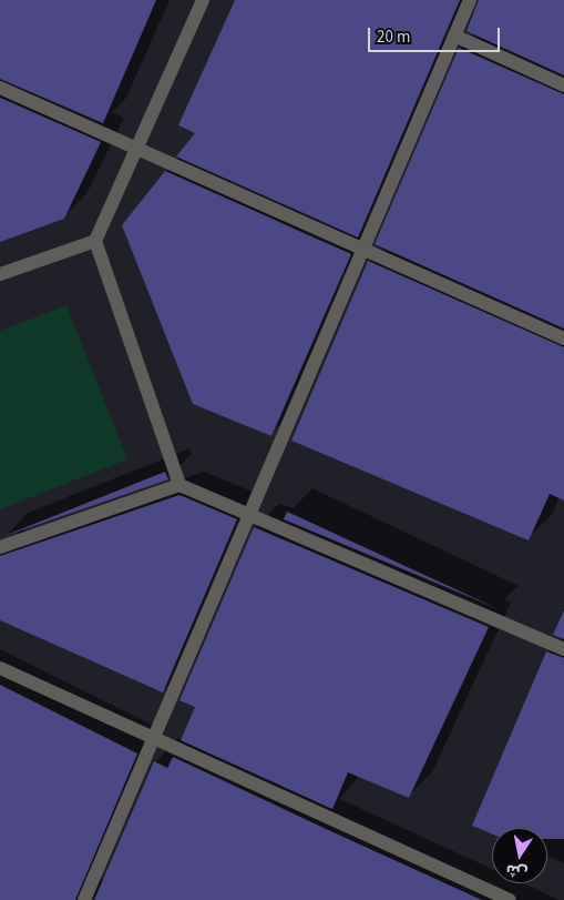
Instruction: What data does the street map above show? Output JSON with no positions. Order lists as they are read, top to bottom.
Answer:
{
  "scale_bar": "20 m",
  "north": "bottom"
}
